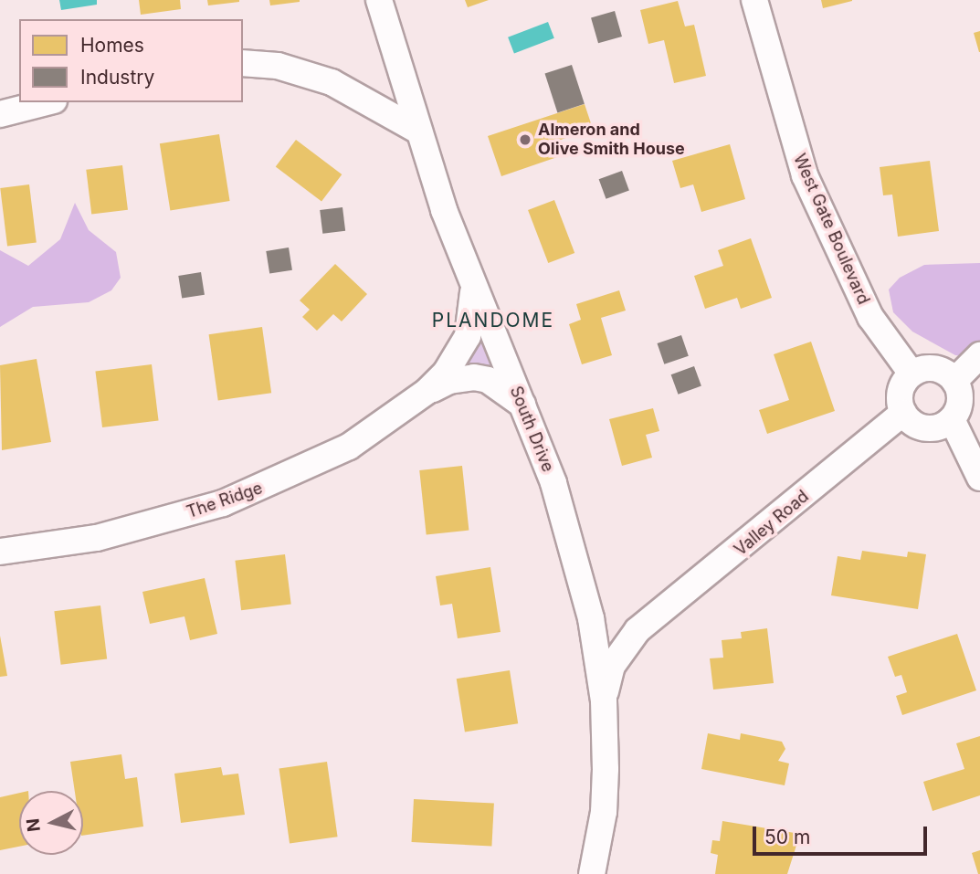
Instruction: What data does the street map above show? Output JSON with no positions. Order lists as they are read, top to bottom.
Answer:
{
  "streets": {
    "street": [
      "West Gate Boulevard",
      "South Drive",
      "The Ridge",
      "Valley Road"
    ]
  },
  "crossings": [
    ["West Gate Boulevard", "Valley Road"],
    ["South Drive", "The Ridge"],
    ["South Drive", "Valley Road"]
  ],
  "districts": ["PLANDOME"],
  "places": ["Almeron and Olive Smith House"],
  "legend": ["Homes", "Industry"],
  "scale_bar": "50 m",
  "north": "left"
}
